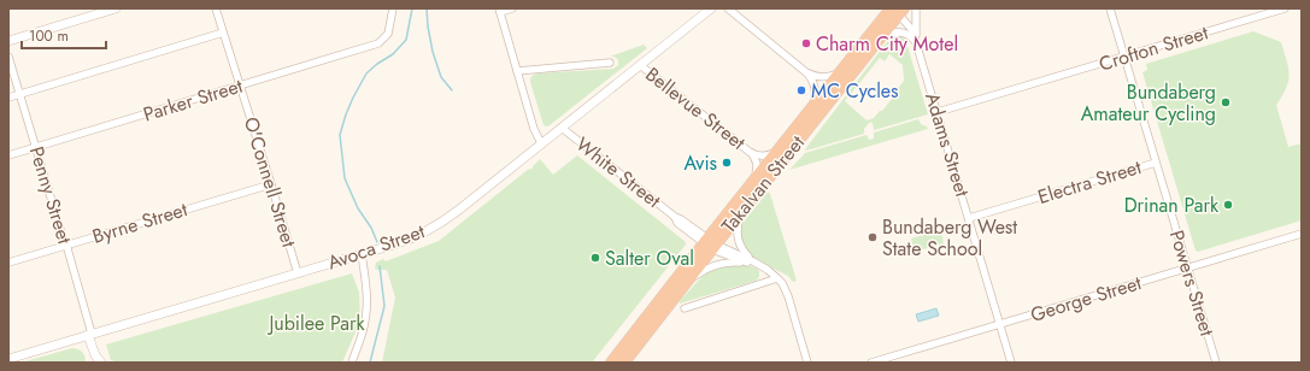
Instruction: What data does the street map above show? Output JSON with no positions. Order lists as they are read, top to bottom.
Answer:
{
  "streets": {
    "highway": ["Takalvan Street"],
    "street": [
      "Crofton Street",
      "Parker Street",
      "Bellevue Street",
      "Adams Street",
      "White Street",
      "O'Connell Street",
      "Electra Street",
      "Penny Street",
      "Byrne Street",
      "Avoca Street",
      "Powers Street",
      "George Street"
    ]
  },
  "crossings": [
    ["Crofton Street", "Adams Street"],
    ["Crofton Street", "Powers Street"],
    ["Parker Street", "O'Connell Street"],
    ["Parker Street", "Penny Street"],
    ["Bellevue Street", "Takalvan Street"],
    ["Bellevue Street", "Avoca Street"],
    ["Adams Street", "Electra Street"],
    ["Adams Street", "Takalvan Street"],
    ["Adams Street", "George Street"],
    ["White Street", "Takalvan Street"],
    ["White Street", "Avoca Street"],
    ["O'Connell Street", "Byrne Street"],
    ["O'Connell Street", "Avoca Street"],
    ["Electra Street", "Powers Street"],
    ["Penny Street", "Byrne Street"],
    ["Penny Street", "Avoca Street"],
    ["Powers Street", "George Street"]
  ],
  "parks": ["Jubilee Park"],
  "places": [
    "Charm City Motel",
    "MC Cycles",
    "Bundaberg Amateur Cycling",
    "Avis",
    "Drinan Park",
    "Bundaberg West State School",
    "Salter Oval"
  ],
  "scale_bar": "100 m"
}
